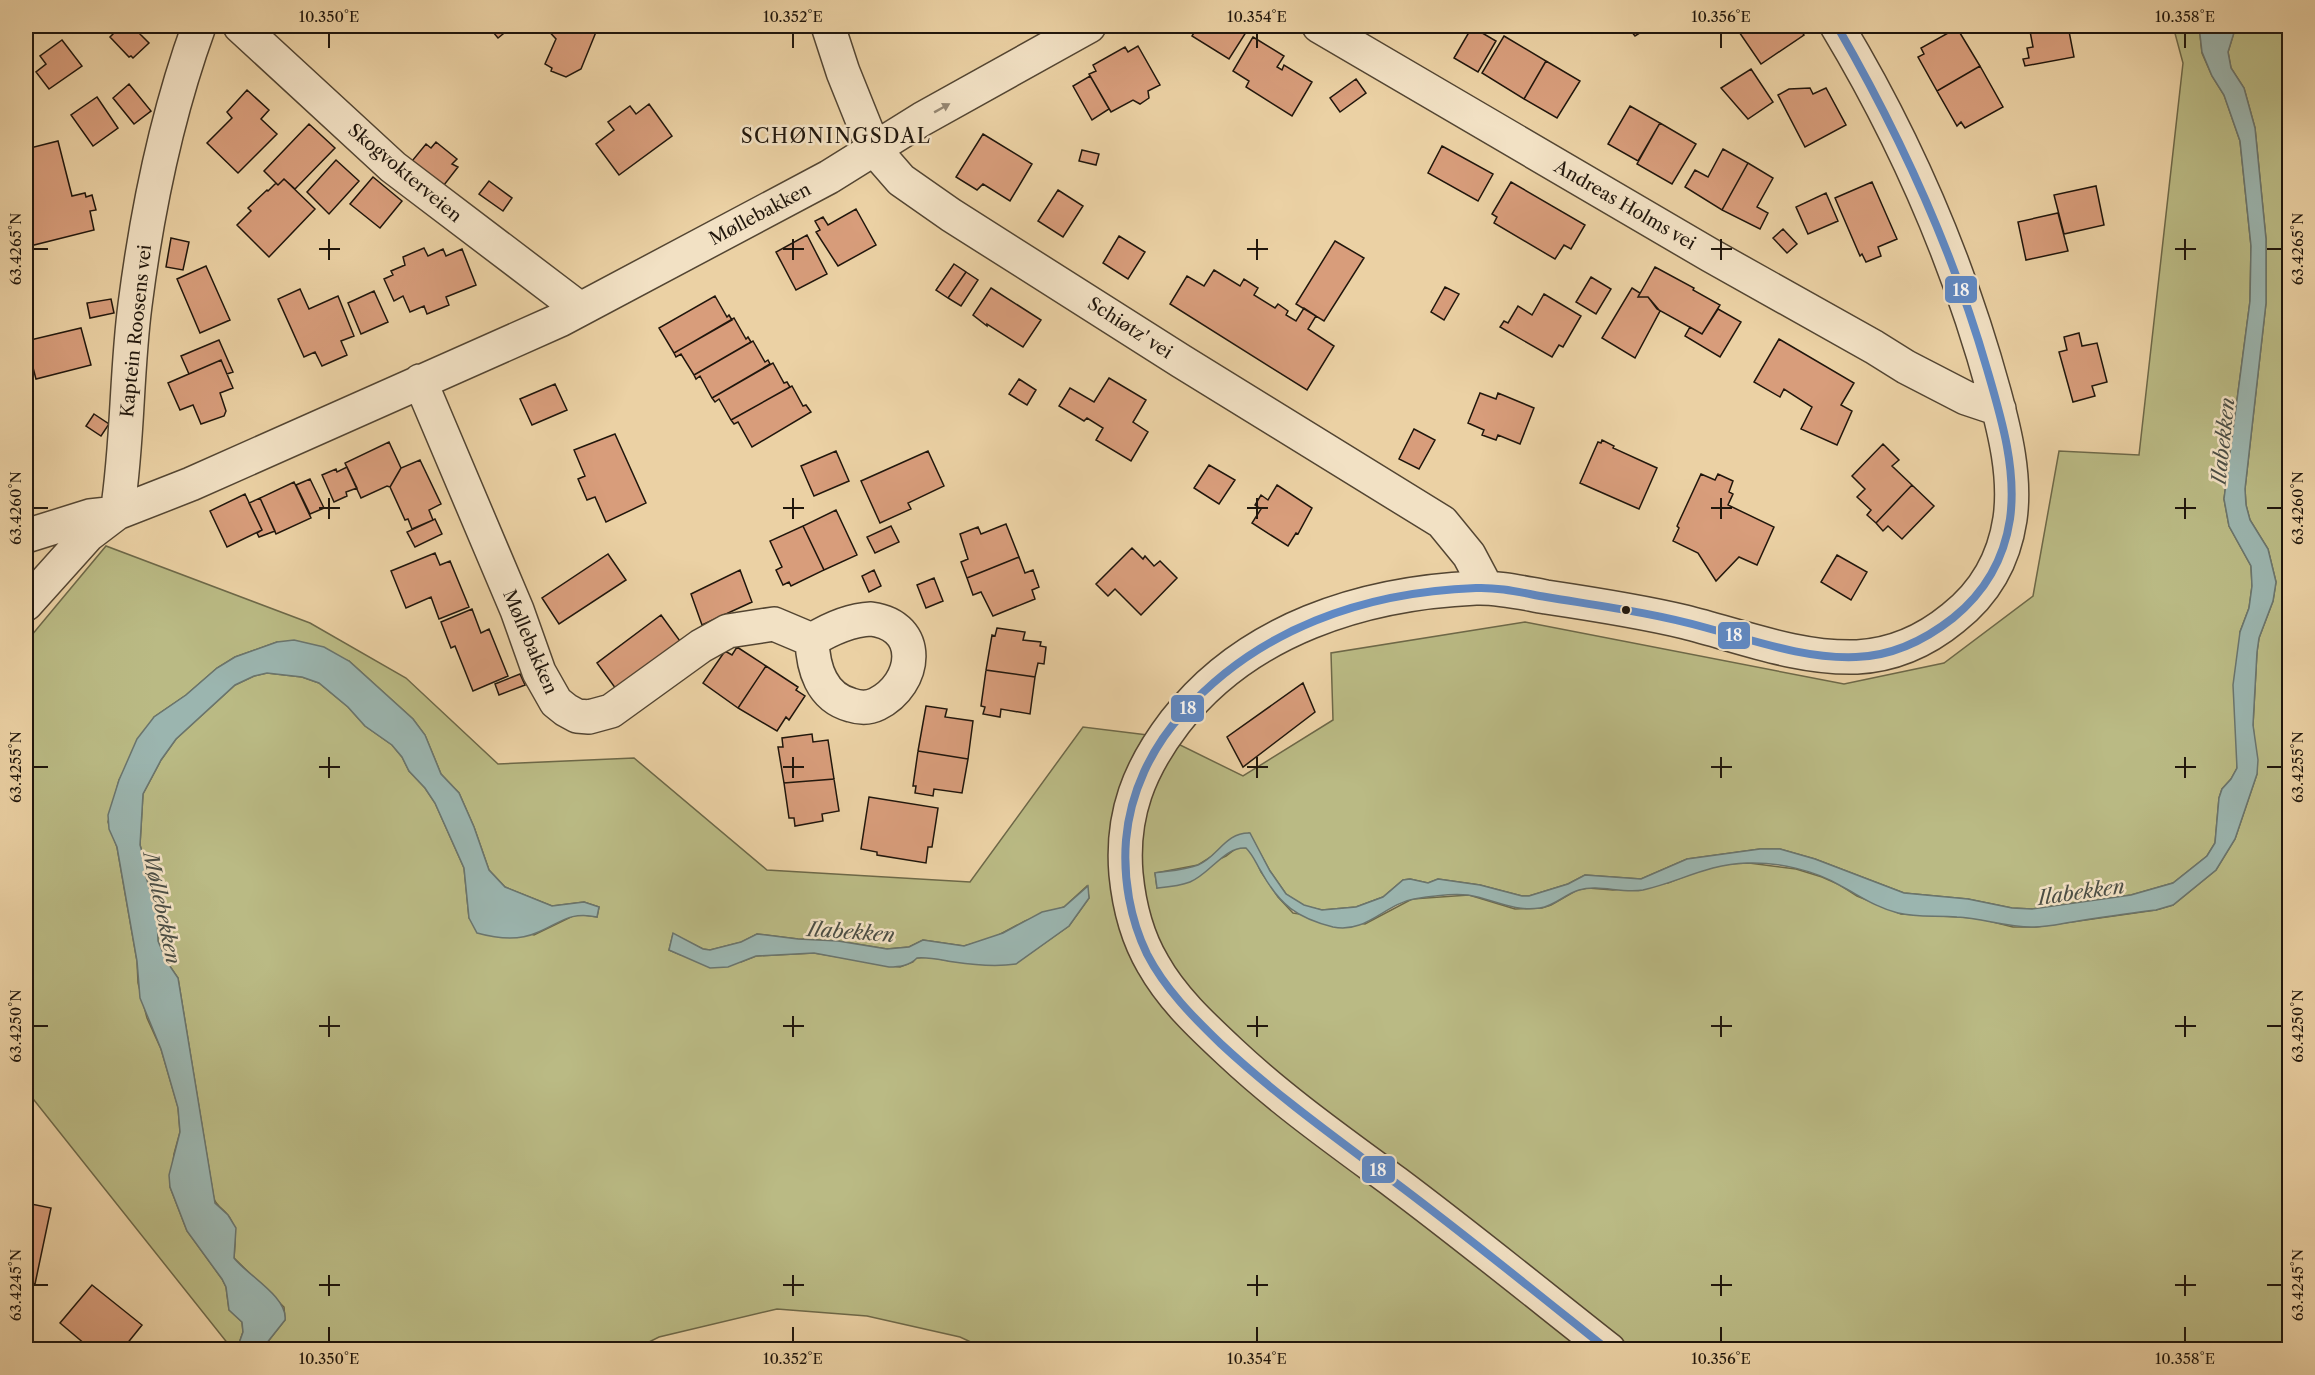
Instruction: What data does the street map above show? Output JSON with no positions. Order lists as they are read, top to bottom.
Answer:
{
  "streets": {
    "street": [
      "Skogvokterveien",
      "Andreas Holms vei",
      "Møllebakken",
      "Schiøtz' vei",
      "Kaptein Roosens vei"
    ]
  },
  "crossings": [
    ["Skogvokterveien", "Møllebakken"],
    ["Møllebakken", "Schiøtz' vei"],
    ["Møllebakken", "Kaptein Roosens vei"]
  ],
  "districts": ["SCHØNINGSDAL"],
  "water": ["Ilabekken", "Møllebekken"],
  "lines": ["transit line 18"],
  "coordinates": [
    "10.350°E",
    "10.352°E",
    "10.354°E",
    "10.356°E",
    "10.358°E",
    "63.4265°N",
    "63.4260°N",
    "63.4255°N",
    "63.4250°N",
    "63.4245°N"
  ]
}
